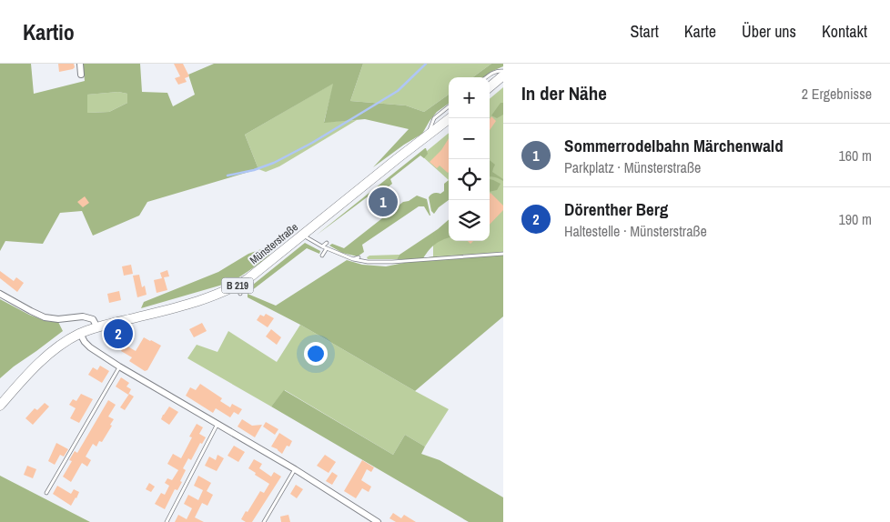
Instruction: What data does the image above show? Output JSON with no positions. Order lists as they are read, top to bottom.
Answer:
{
  "streets": {
    "main road": ["Münsterstraße", "B 219"]
  },
  "page": {
    "header": "Kartio",
    "nav": [
      "Start",
      "Karte",
      "Über uns",
      "Kontakt"
    ],
    "heading": ["In der Nähe", "2 Ergebnisse"],
    "map_buttons": ["+", "−"],
    "list": [
      {
        "mark": "1",
        "name": "Sommerrodelbahn Märchenwald",
        "note": "Parkplatz · Münsterstraße",
        "value": "160 m"
      },
      {
        "mark": "2",
        "name": "Dörenther Berg",
        "note": "Haltestelle · Münsterstraße",
        "value": "190 m"
      }
    ],
    "pins": ["1", "2"]
  }
}
